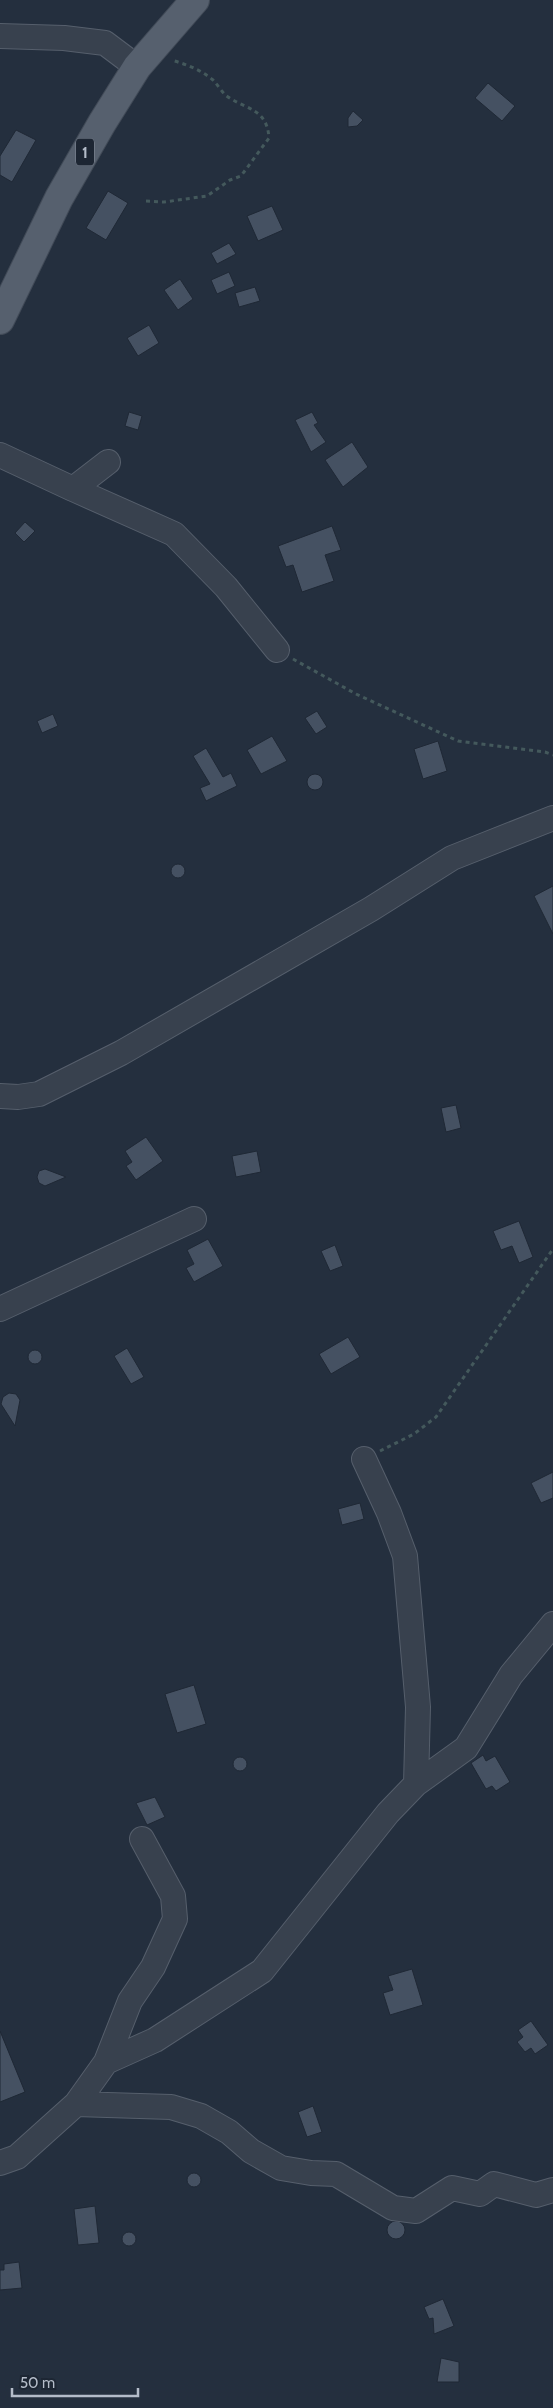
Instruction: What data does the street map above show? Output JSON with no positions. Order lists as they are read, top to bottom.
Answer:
{
  "streets": {
    "main road": ["1"]
  },
  "scale_bar": "50 m"
}
